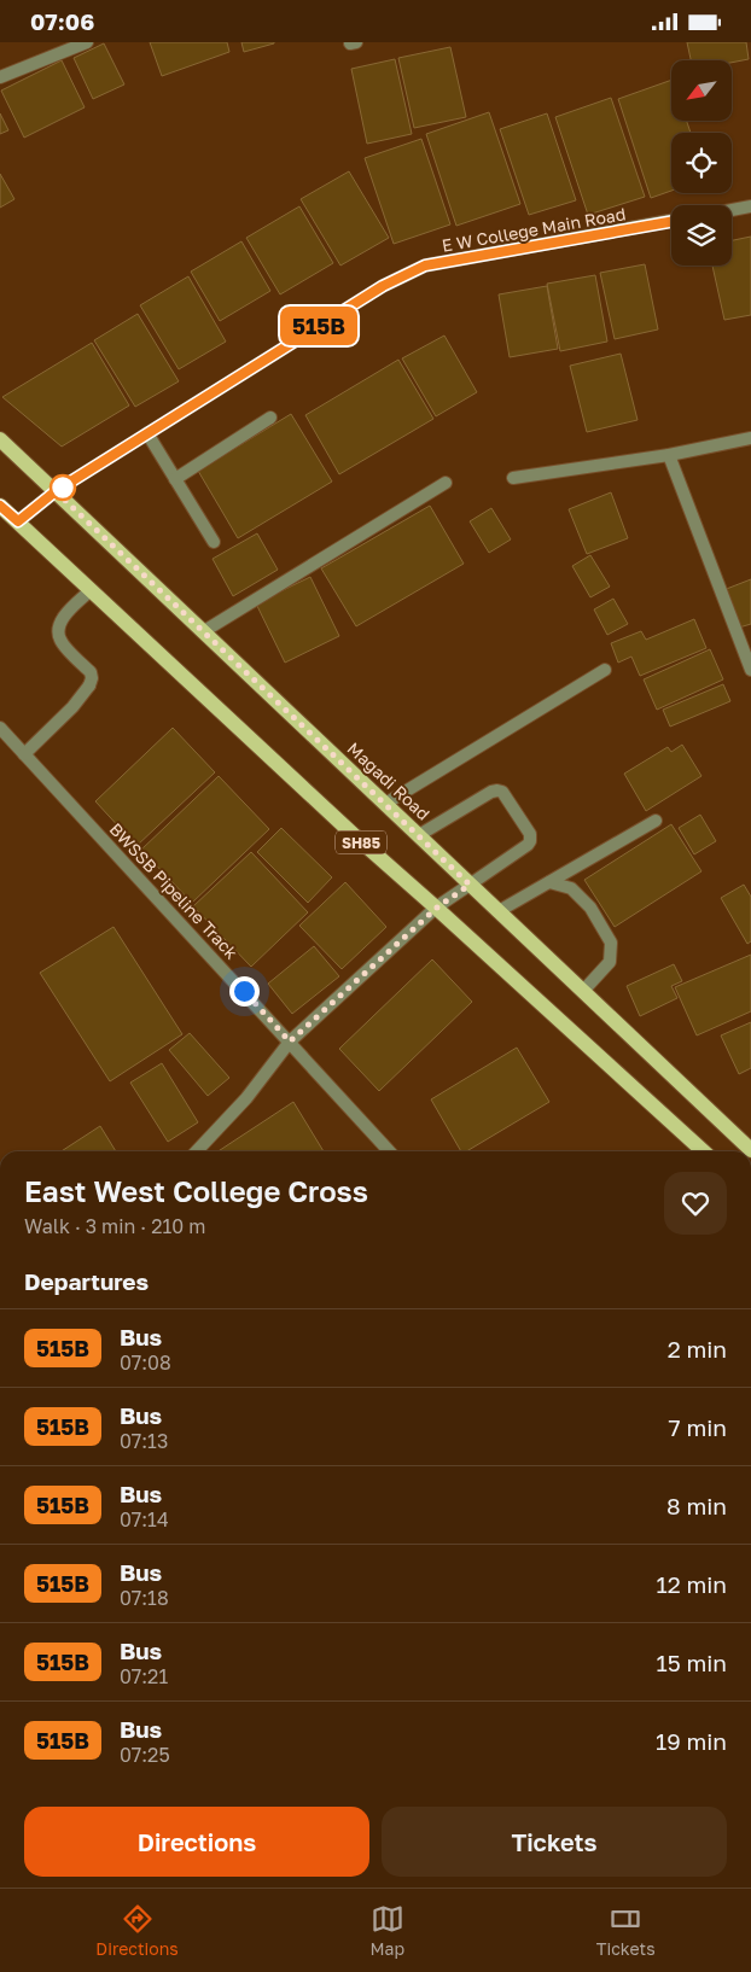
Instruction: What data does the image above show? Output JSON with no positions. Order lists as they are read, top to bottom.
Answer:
{
  "streets": {
    "main road": ["Magadi Road", "SH85"],
    "street": ["E W College Main Road", "BWSSB Pipeline Track"]
  },
  "crossings": [
    ["E W College Main Road", "Magadi Road"],
    ["E W College Main Road", "SH85"]
  ],
  "lines": ["bus line 515B"],
  "north": "bottom left",
  "page": {
    "status": "07:06",
    "on_map": "515B",
    "heading": [
      ["East West College Cross", "Walk · 3 min · 210 m"],
      "Departures"
    ],
    "list": [
      {
        "mark": "515B",
        "name": "Bus",
        "note": "07:08",
        "value": "2 min"
      },
      {
        "mark": "515B",
        "name": "Bus",
        "note": "07:13",
        "value": "7 min"
      },
      {
        "mark": "515B",
        "name": "Bus",
        "note": "07:14",
        "value": "8 min"
      },
      {
        "mark": "515B",
        "name": "Bus",
        "note": "07:18",
        "value": "12 min"
      },
      {
        "mark": "515B",
        "name": "Bus",
        "note": "07:21",
        "value": "15 min"
      },
      {
        "mark": "515B",
        "name": "Bus",
        "note": "07:25",
        "value": "19 min"
      }
    ],
    "buttons": ["Directions", "Tickets"],
    "tabs": ["Directions", "Map", "Tickets"]
  }
}
